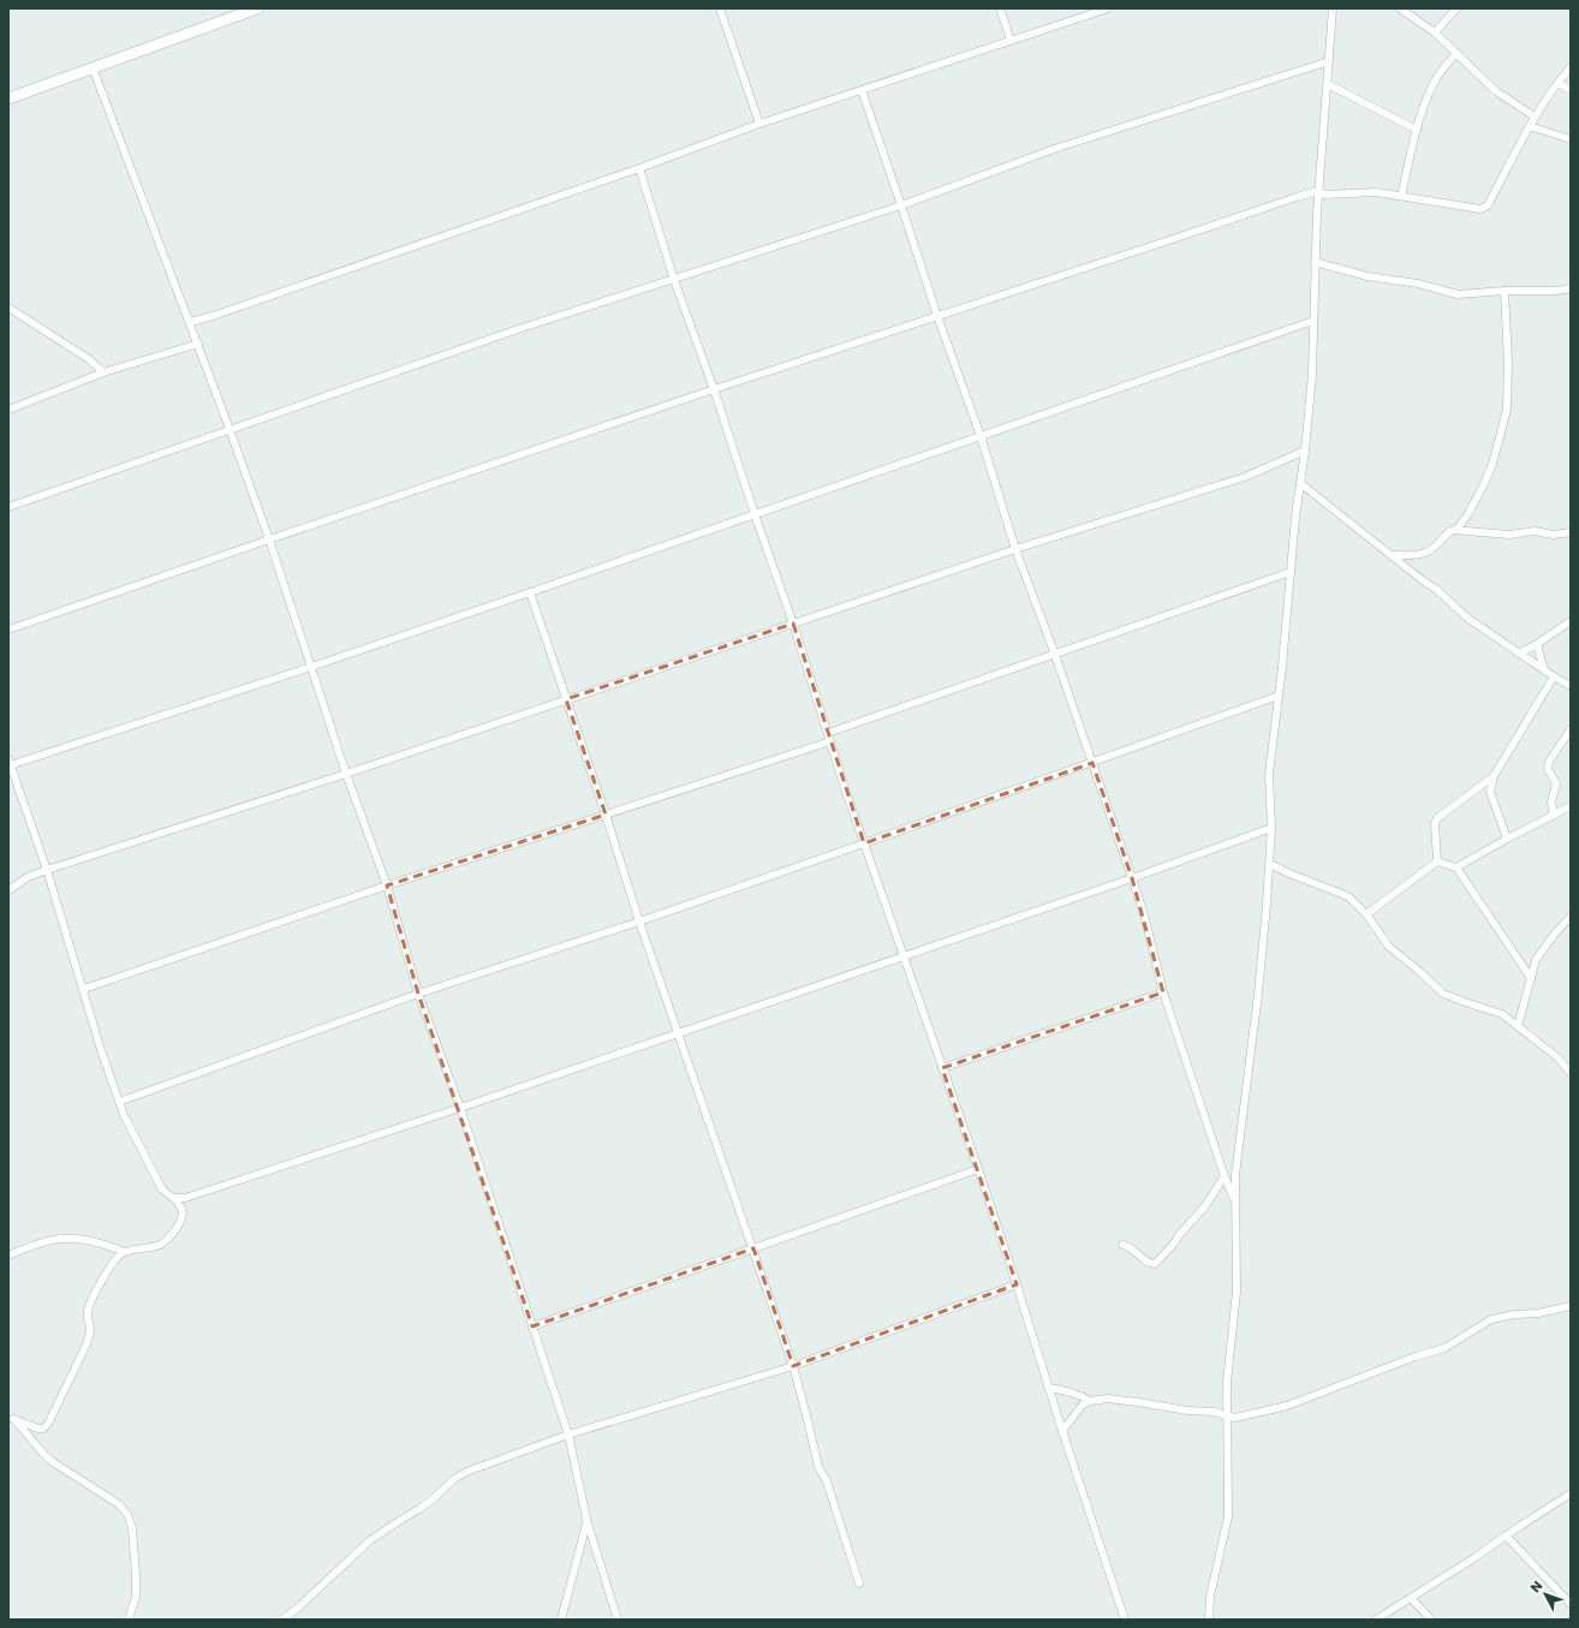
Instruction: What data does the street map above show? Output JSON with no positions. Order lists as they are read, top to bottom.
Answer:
{
  "north": "top left"
}
